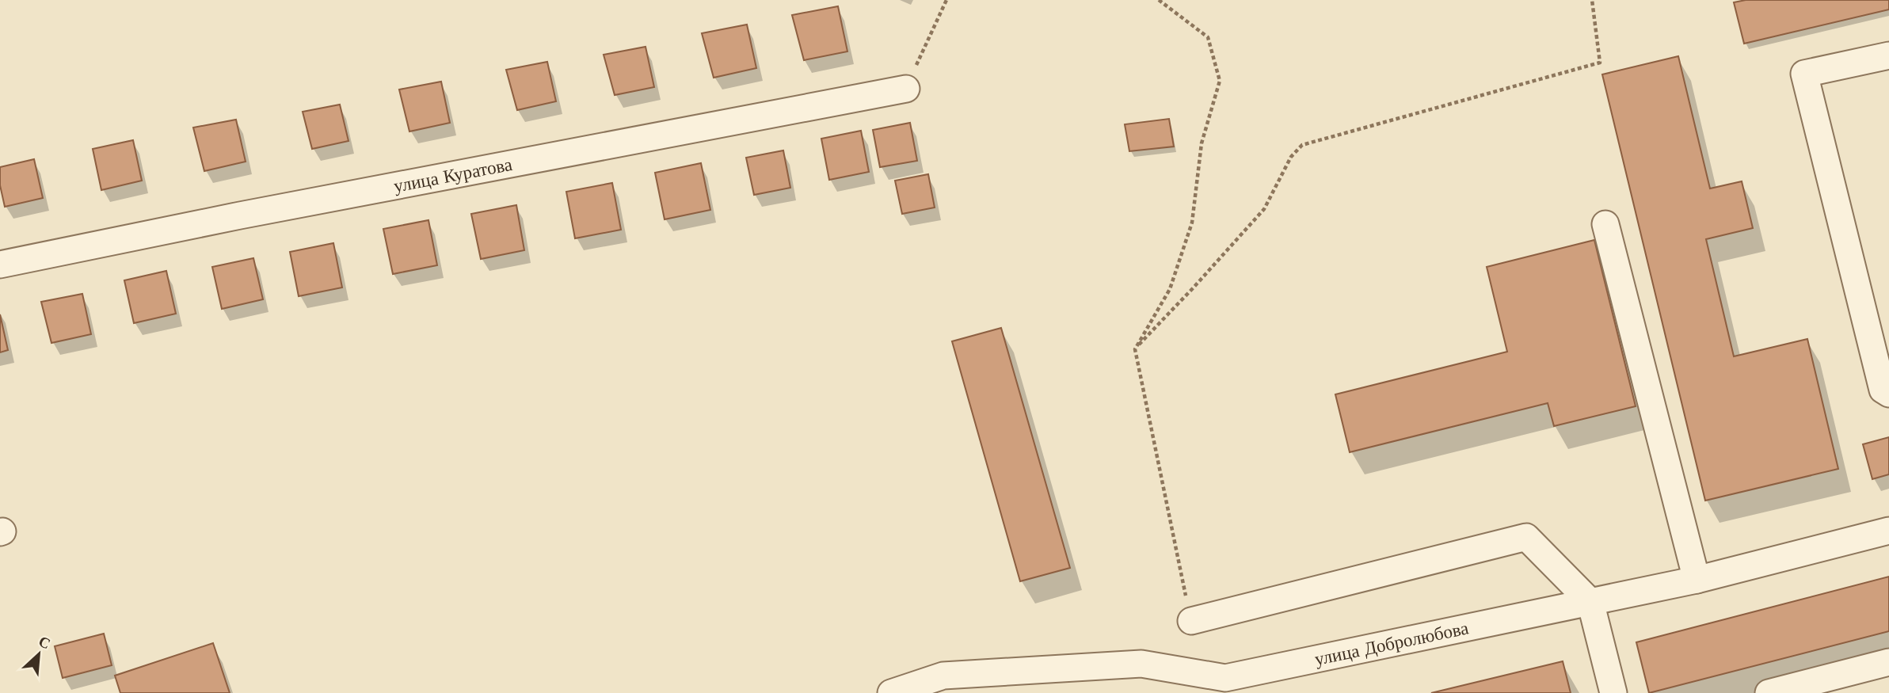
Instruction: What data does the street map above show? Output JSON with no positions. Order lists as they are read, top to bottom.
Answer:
{
  "streets": {
    "street": ["улица Куратова", "улица Добролюбова"]
  },
  "north": "top right"
}
